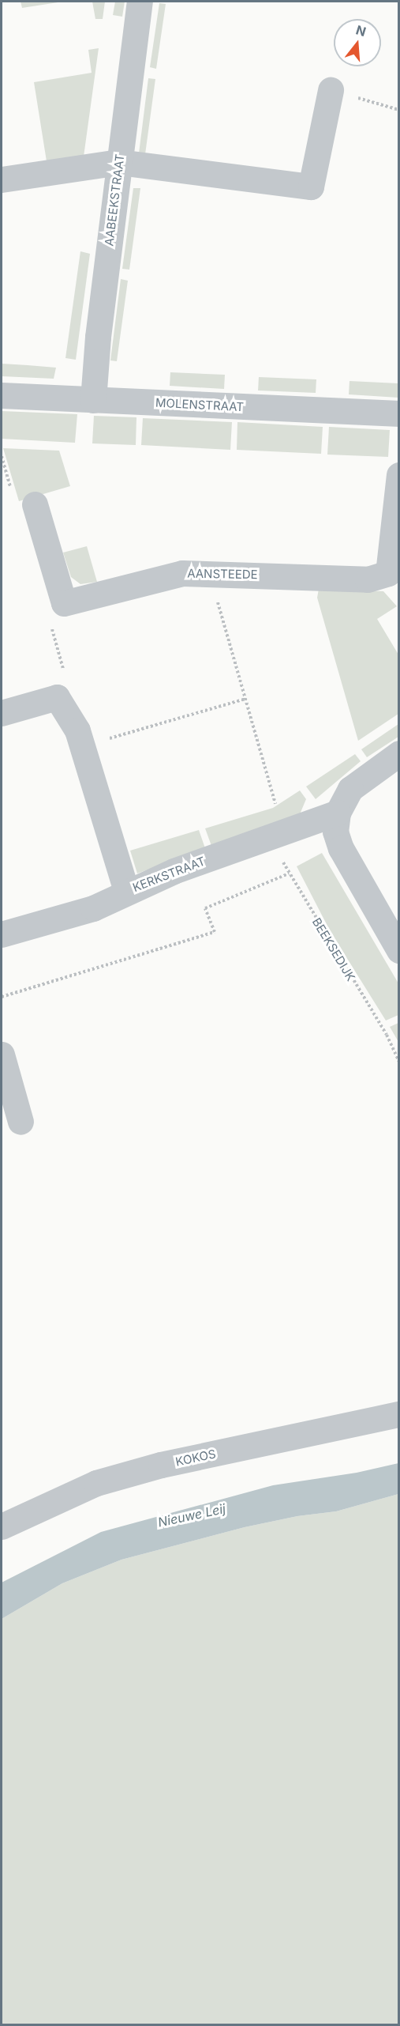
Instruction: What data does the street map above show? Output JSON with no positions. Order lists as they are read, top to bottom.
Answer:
{
  "streets": {
    "street": [
      "AABEEKSTRAAT",
      "MOLENSTRAAT",
      "AANSTEEDE",
      "KERKSTRAAT",
      "KOKOS"
    ],
    "path": ["BEEKSEDIJK"]
  },
  "crossings": [
    ["AABEEKSTRAAT", "MOLENSTRAAT"],
    ["AANSTEEDE", "BEEKSEDIJK"],
    ["KERKSTRAAT", "BEEKSEDIJK"]
  ],
  "water": ["Nieuwe Leij"],
  "north": "top"
}
